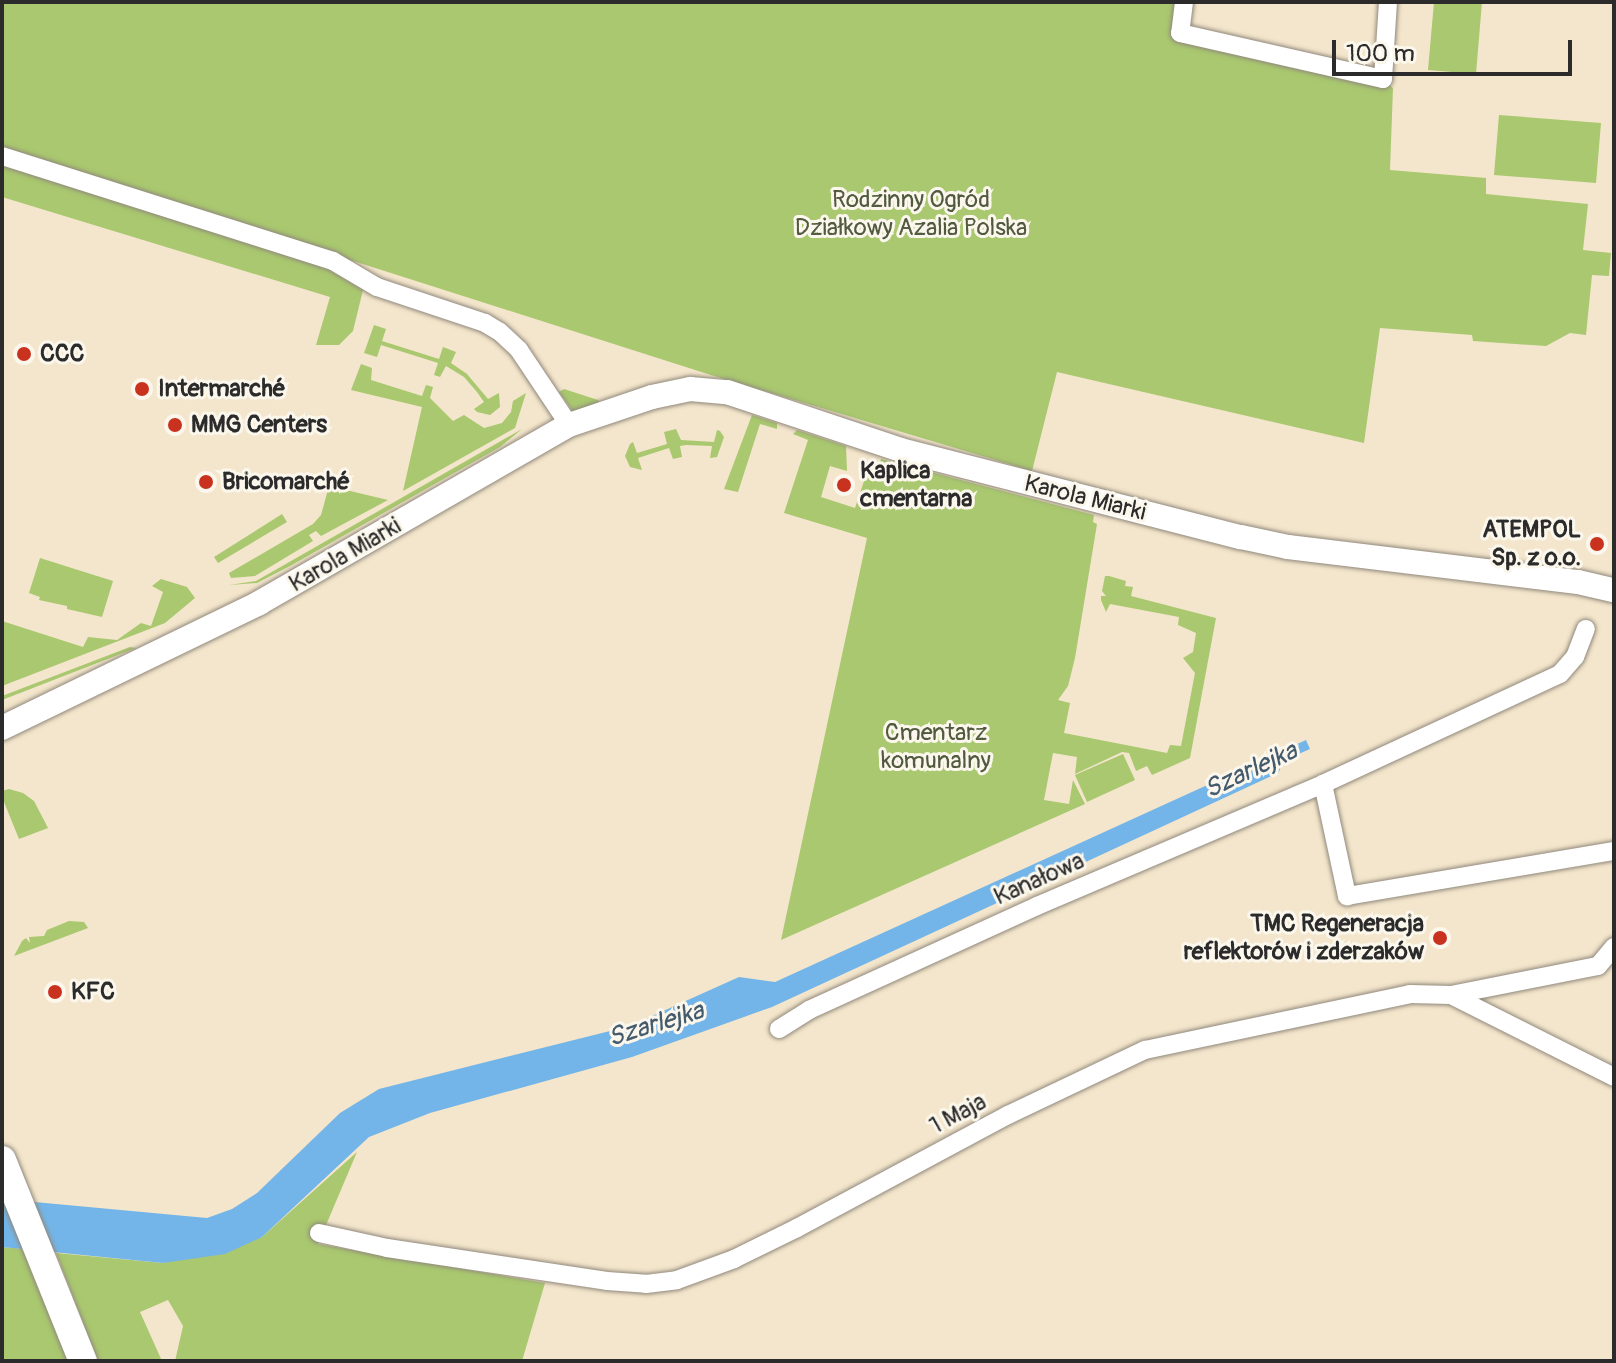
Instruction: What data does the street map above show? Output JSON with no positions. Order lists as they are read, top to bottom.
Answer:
{
  "streets": {
    "street": ["Karola Miarki", "Kanałowa", "1 Maja"]
  },
  "water": ["Szarlejka"],
  "parks": ["Rodzinny Ogród Działkowy Azalia Polska", "Cmentarz komunalny"],
  "places": [
    "CCC",
    "Intermarché",
    "MMG Centers",
    "Bricomarché",
    "Kaplica cmentarna",
    "ATEMPOL Sp. z o.o.",
    "TMC Regeneracja reflektorów i zderzaków",
    "KFC"
  ],
  "scale_bar": "100 m"
}
